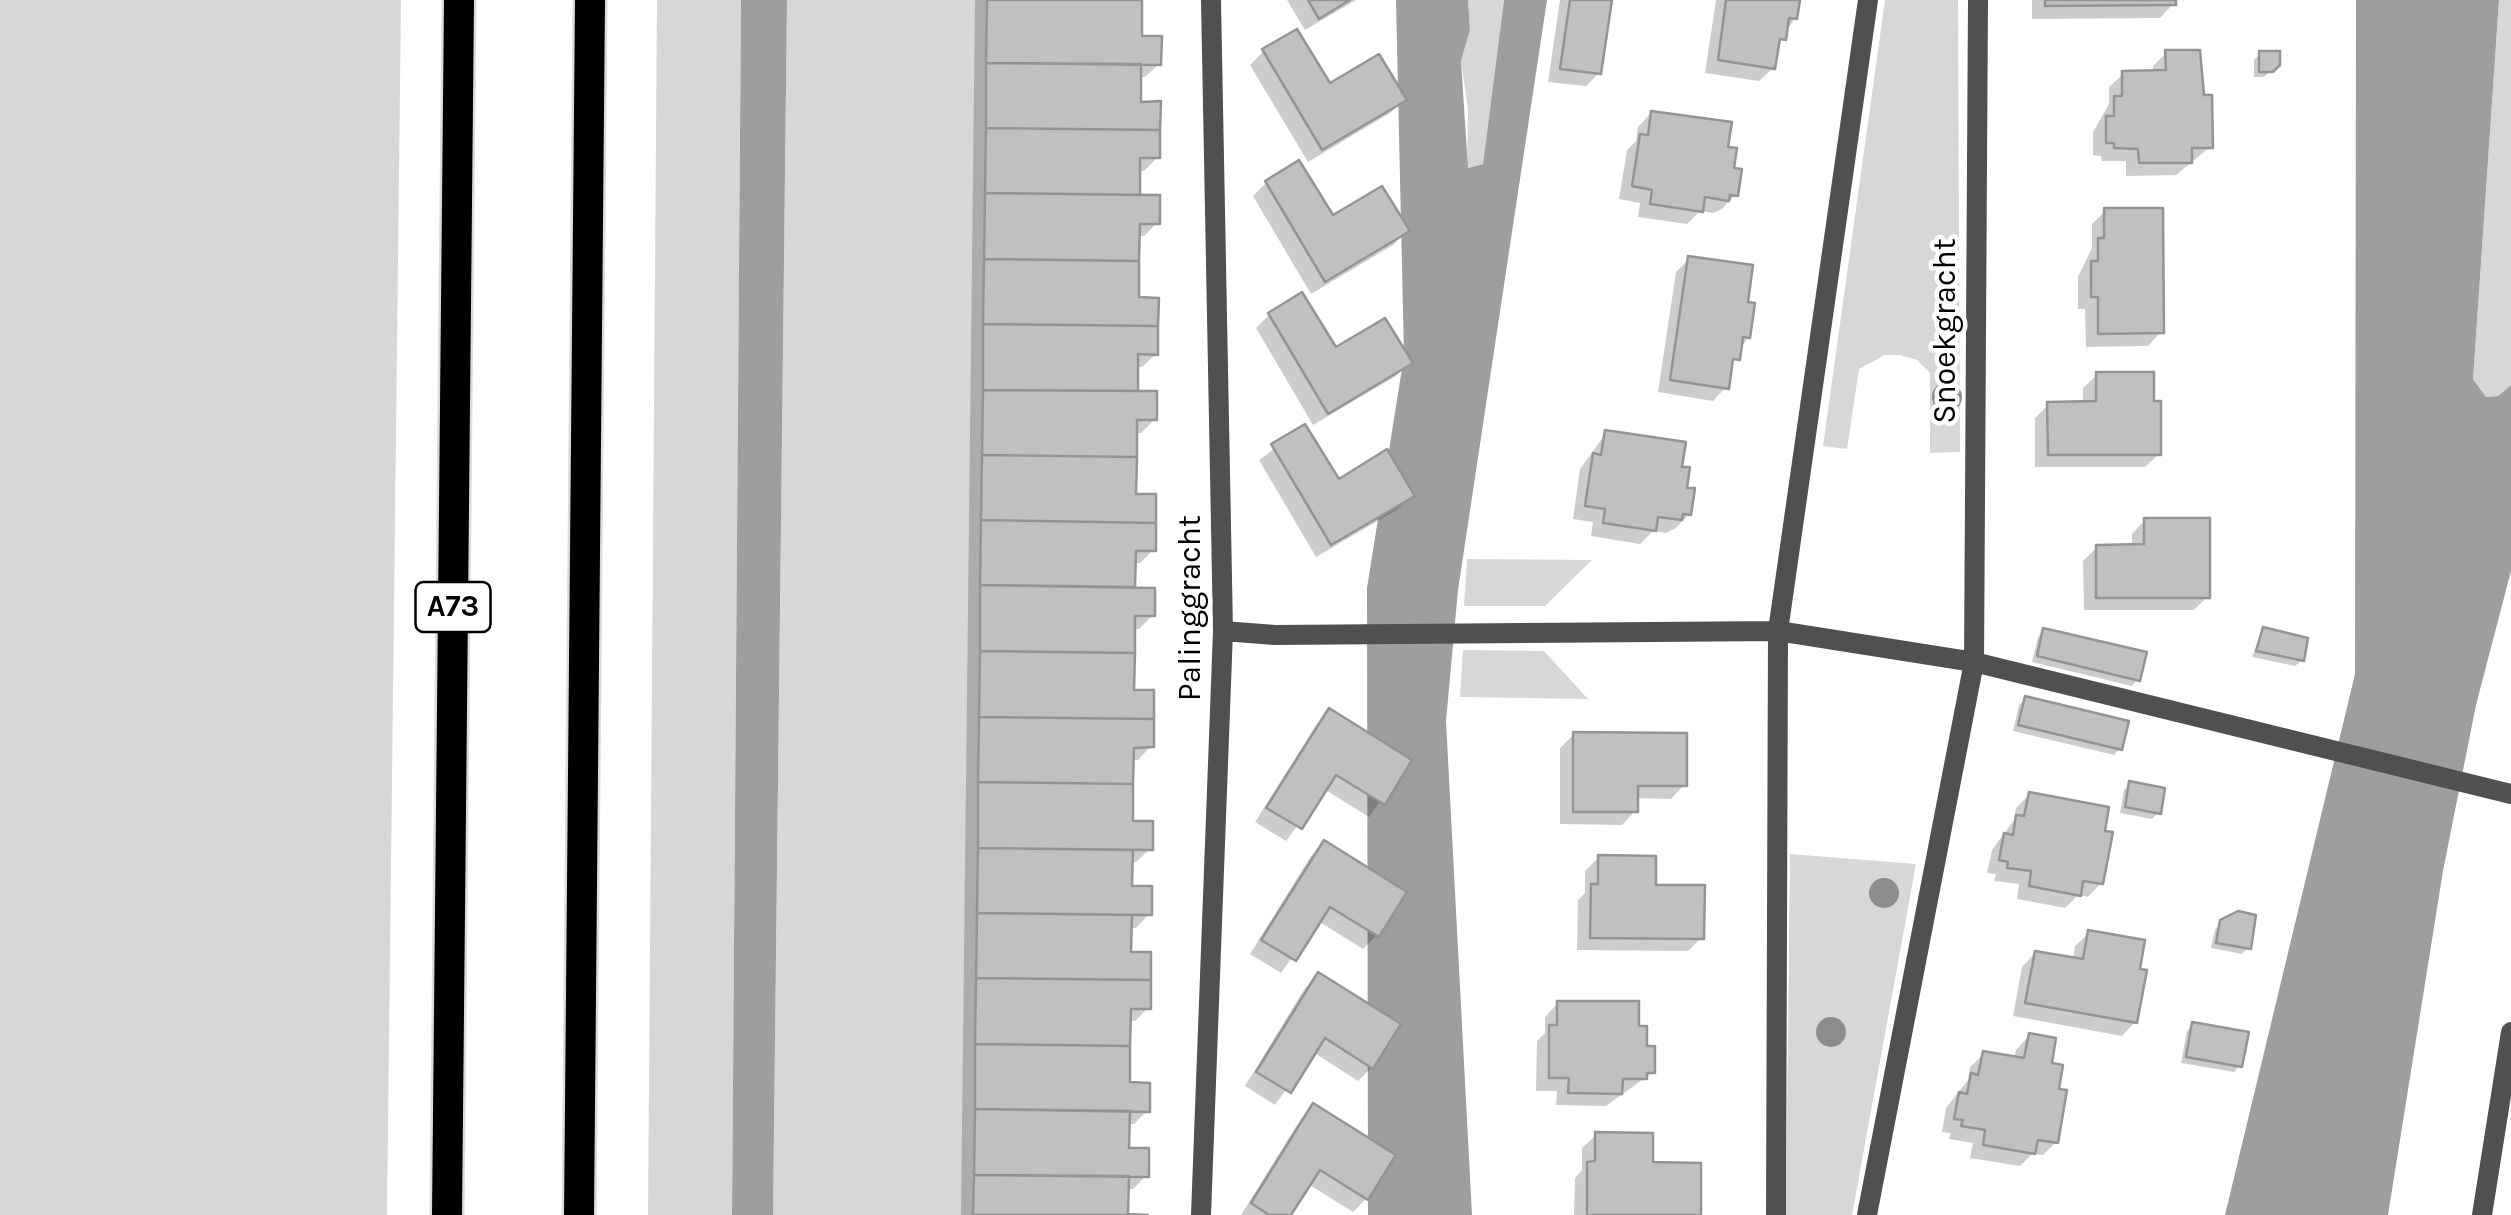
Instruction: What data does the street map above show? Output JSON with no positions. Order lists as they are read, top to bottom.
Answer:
{
  "streets": {
    "highway": ["A73"],
    "street": ["Snoekgracht", "Palinggracht"]
  }
}
